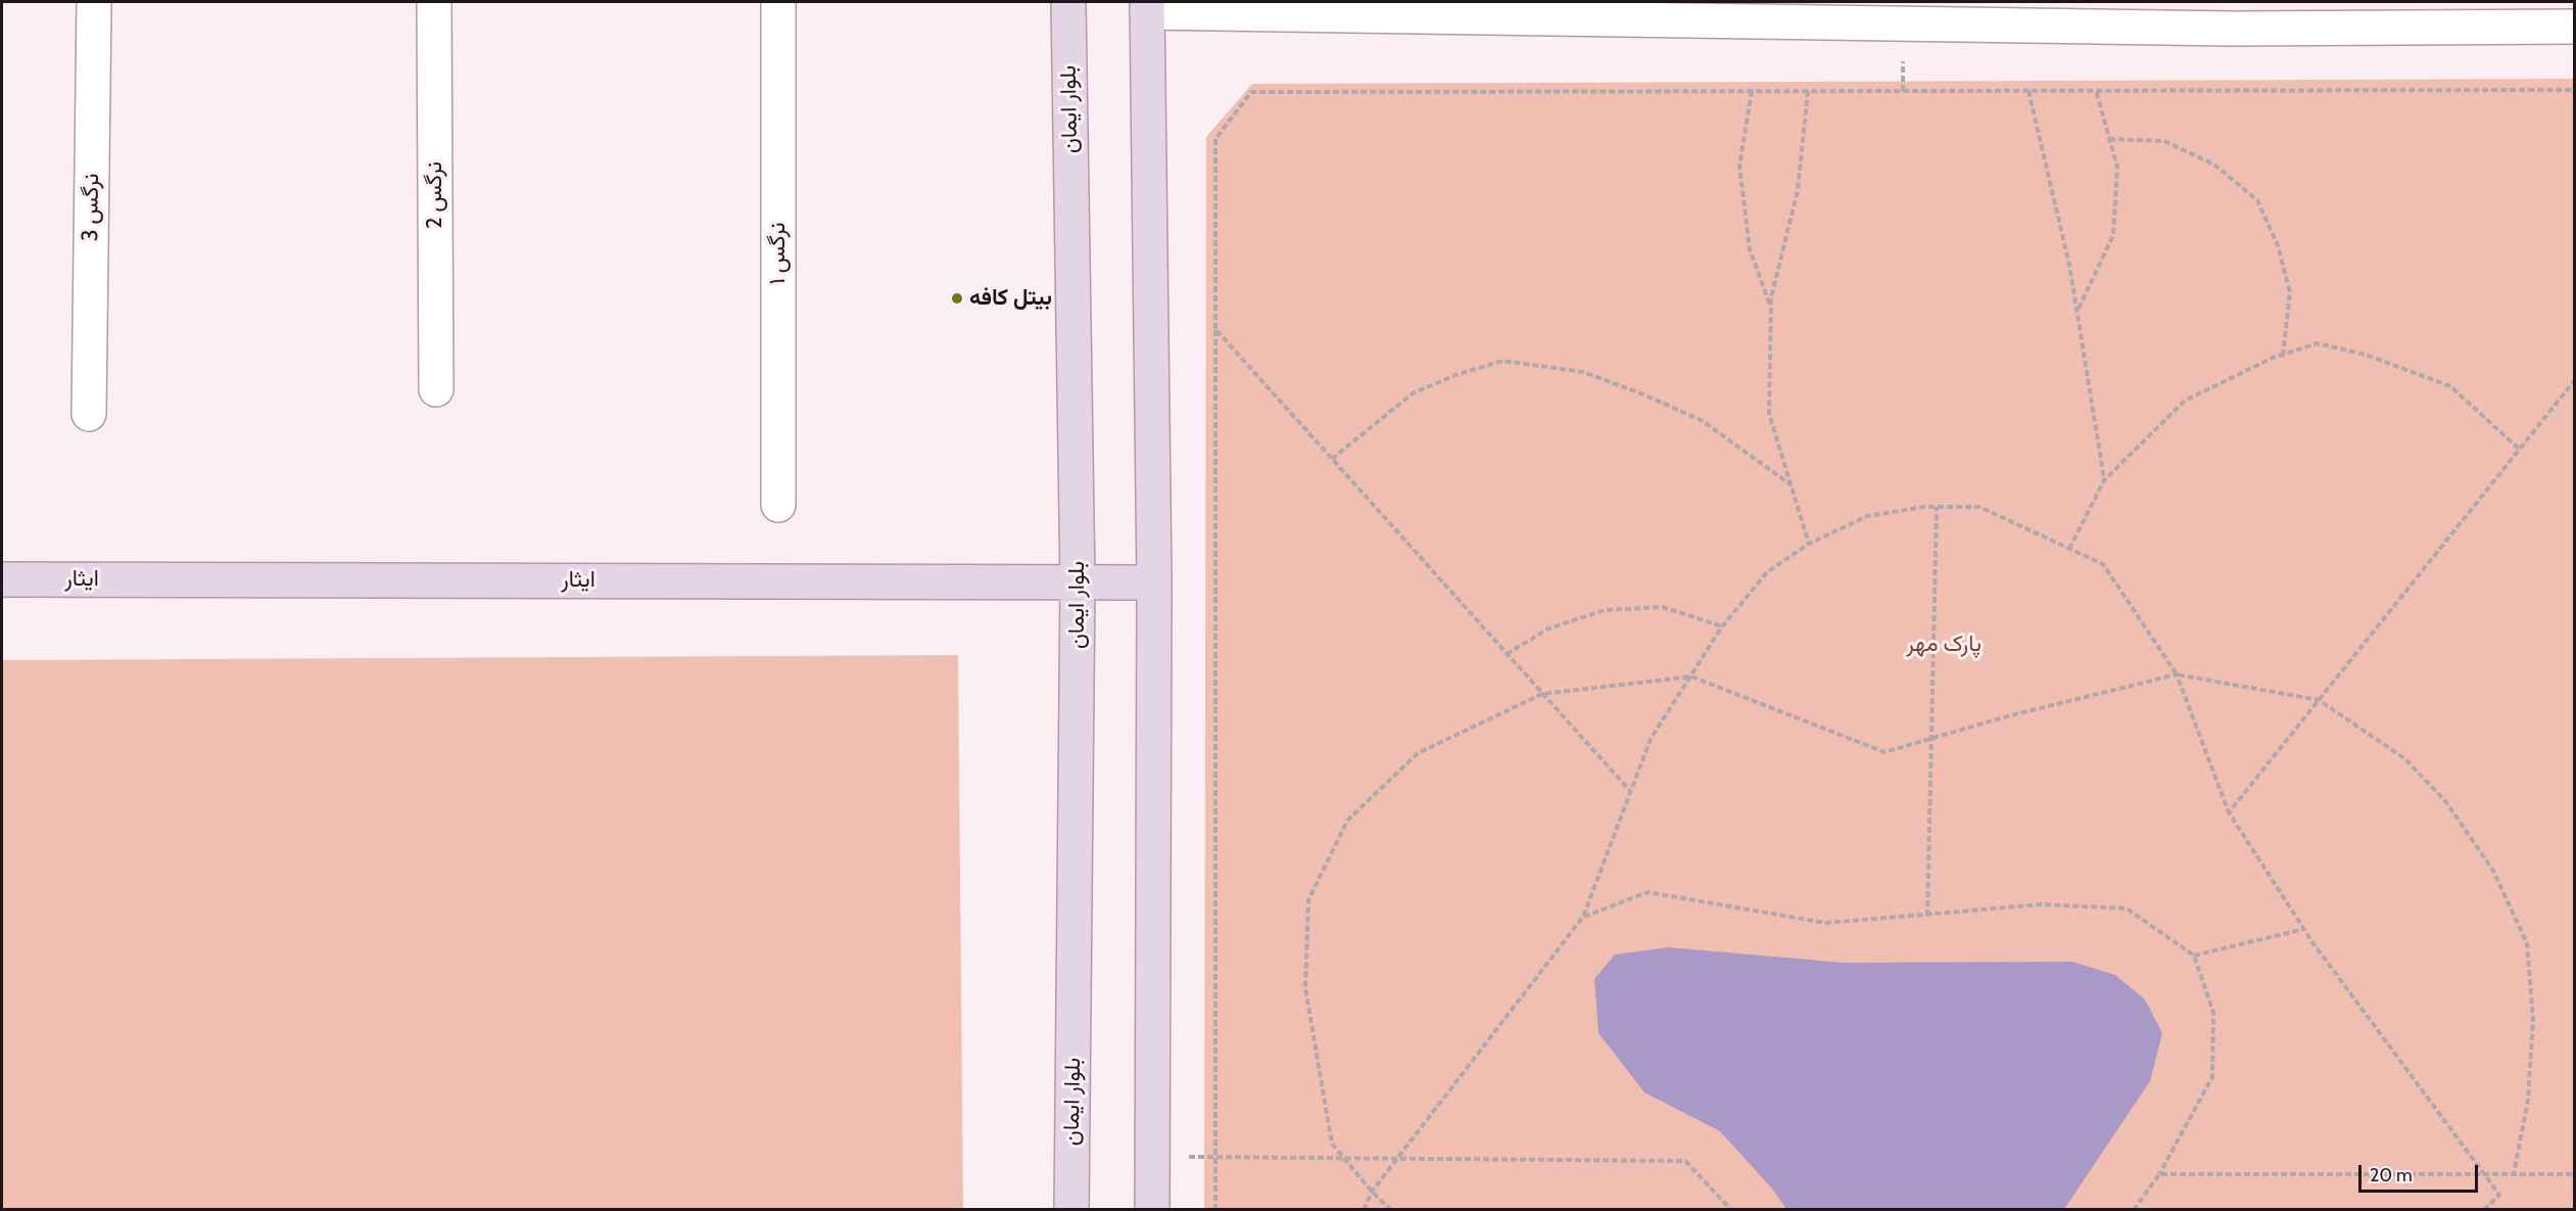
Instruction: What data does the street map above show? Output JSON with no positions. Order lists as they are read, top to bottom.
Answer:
{
  "streets": {
    "street": [
      "بلوار ایمان",
      "نرگس 2",
      "نرگس 3",
      "نرگس ۱",
      "ایثار"
    ]
  },
  "crossings": [
    ["بلوار ایمان", "ایثار"]
  ],
  "parks": ["پارک مهر"],
  "places": ["بیتل کافه"],
  "scale_bar": "20 m"
}
